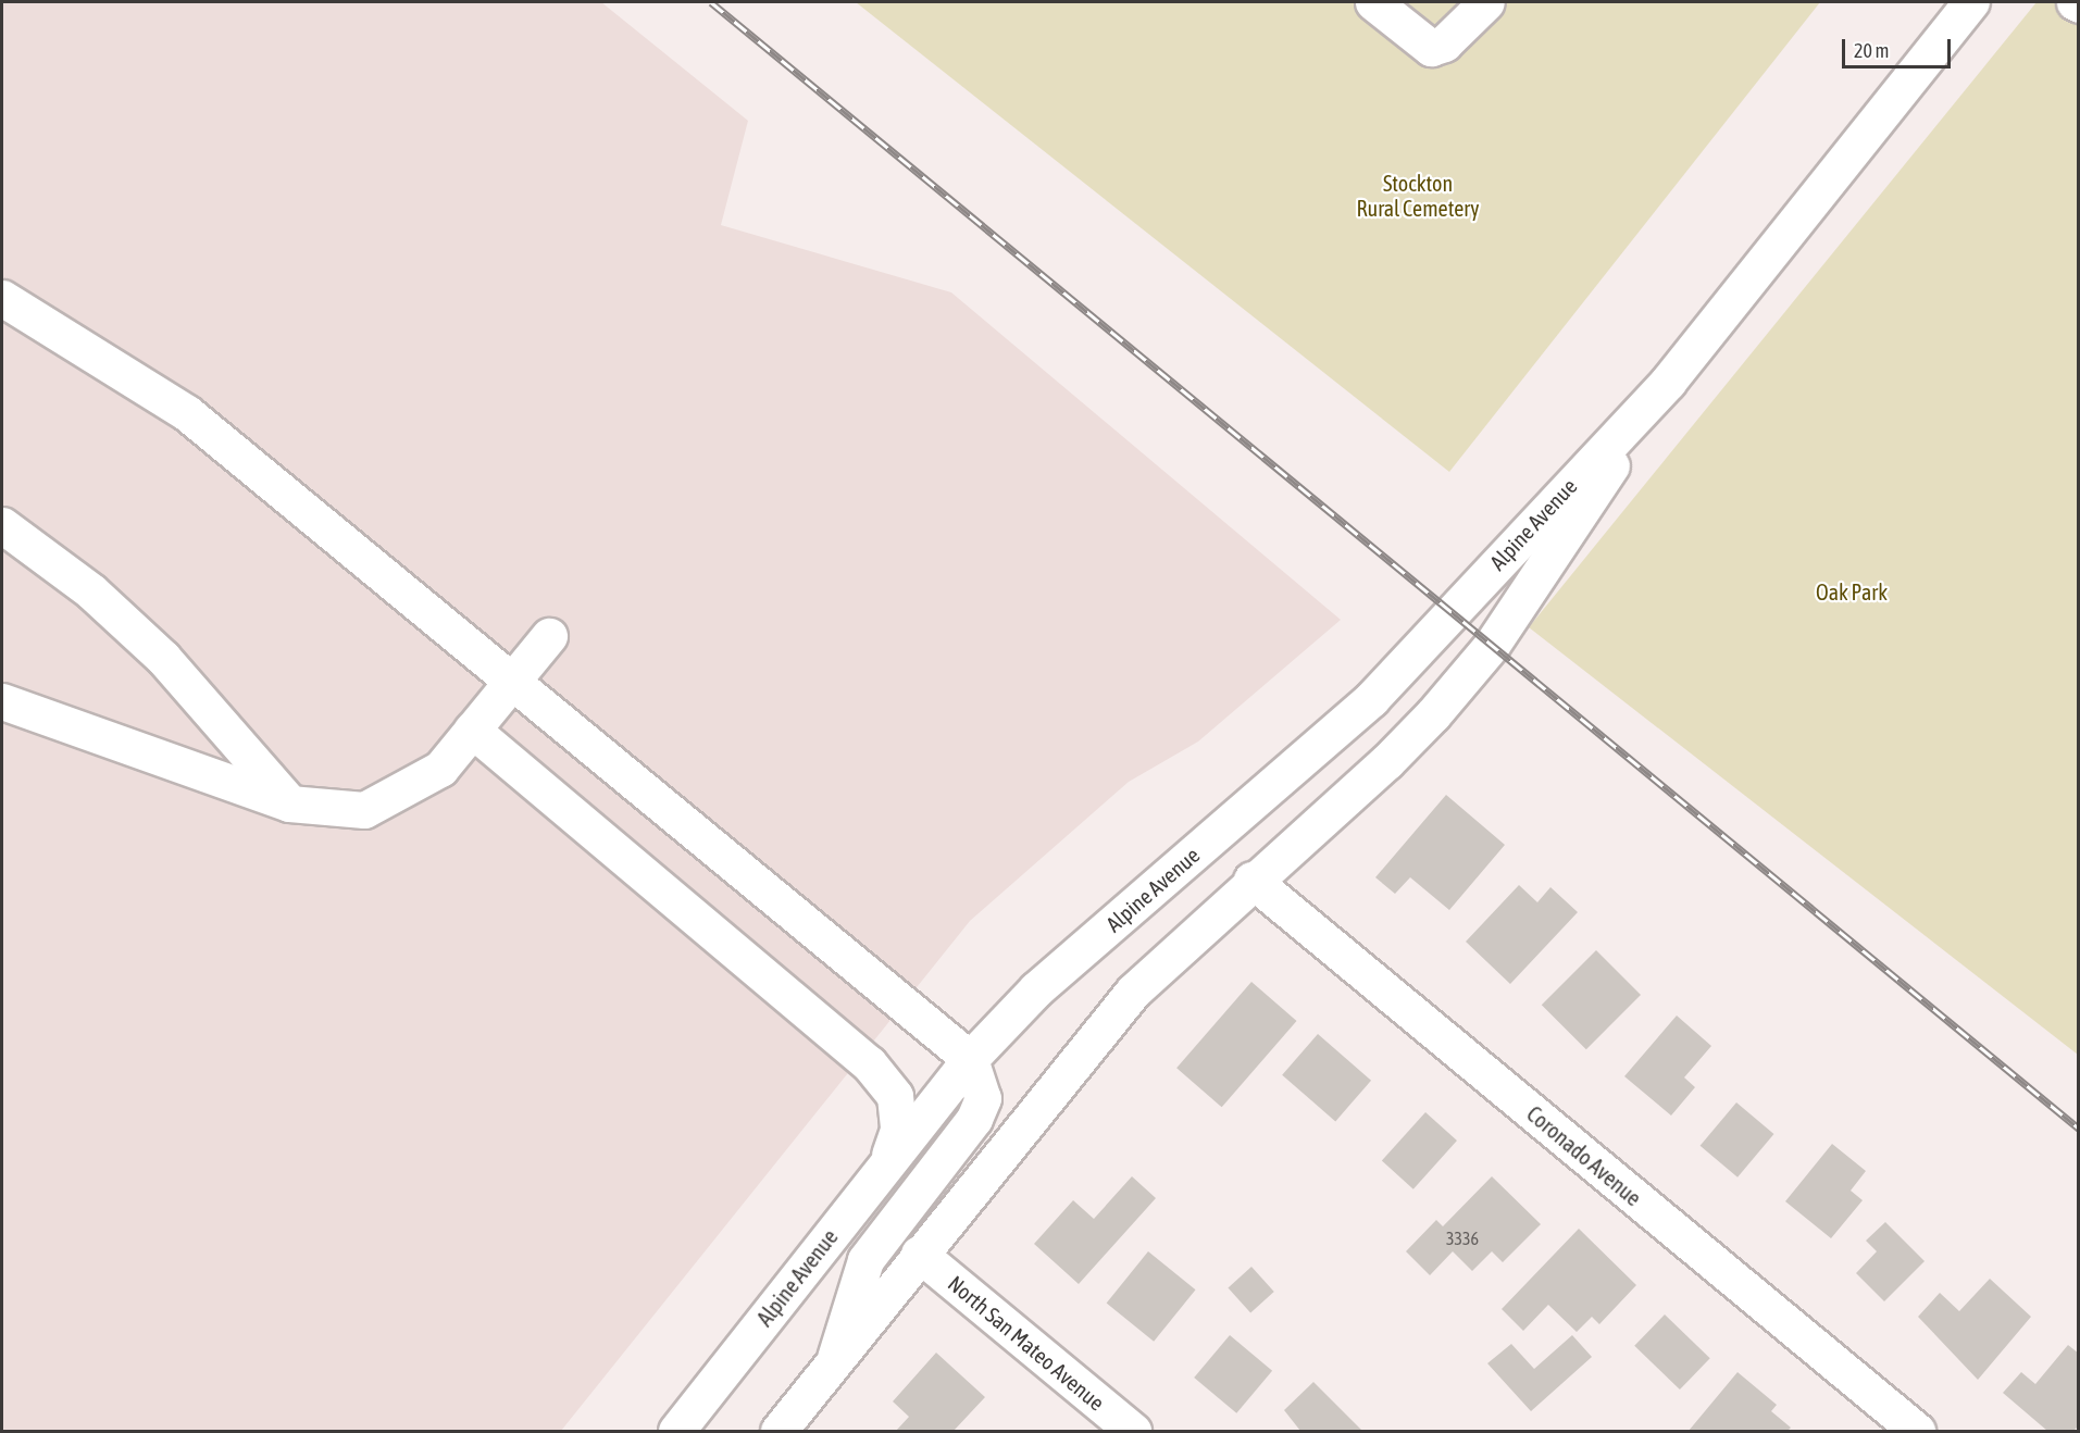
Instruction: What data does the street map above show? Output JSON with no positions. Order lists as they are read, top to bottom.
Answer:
{
  "streets": {
    "street": ["Alpine Avenue", "Coronado Avenue", "North San Mateo Avenue"]
  },
  "crossings": [
    ["Alpine Avenue", "Coronado Avenue"],
    ["Alpine Avenue", "North San Mateo Avenue"]
  ],
  "parks": ["Stockton Rural Cemetery", "Oak Park"],
  "house_numbers": ["3336"],
  "scale_bar": "20 m"
}
